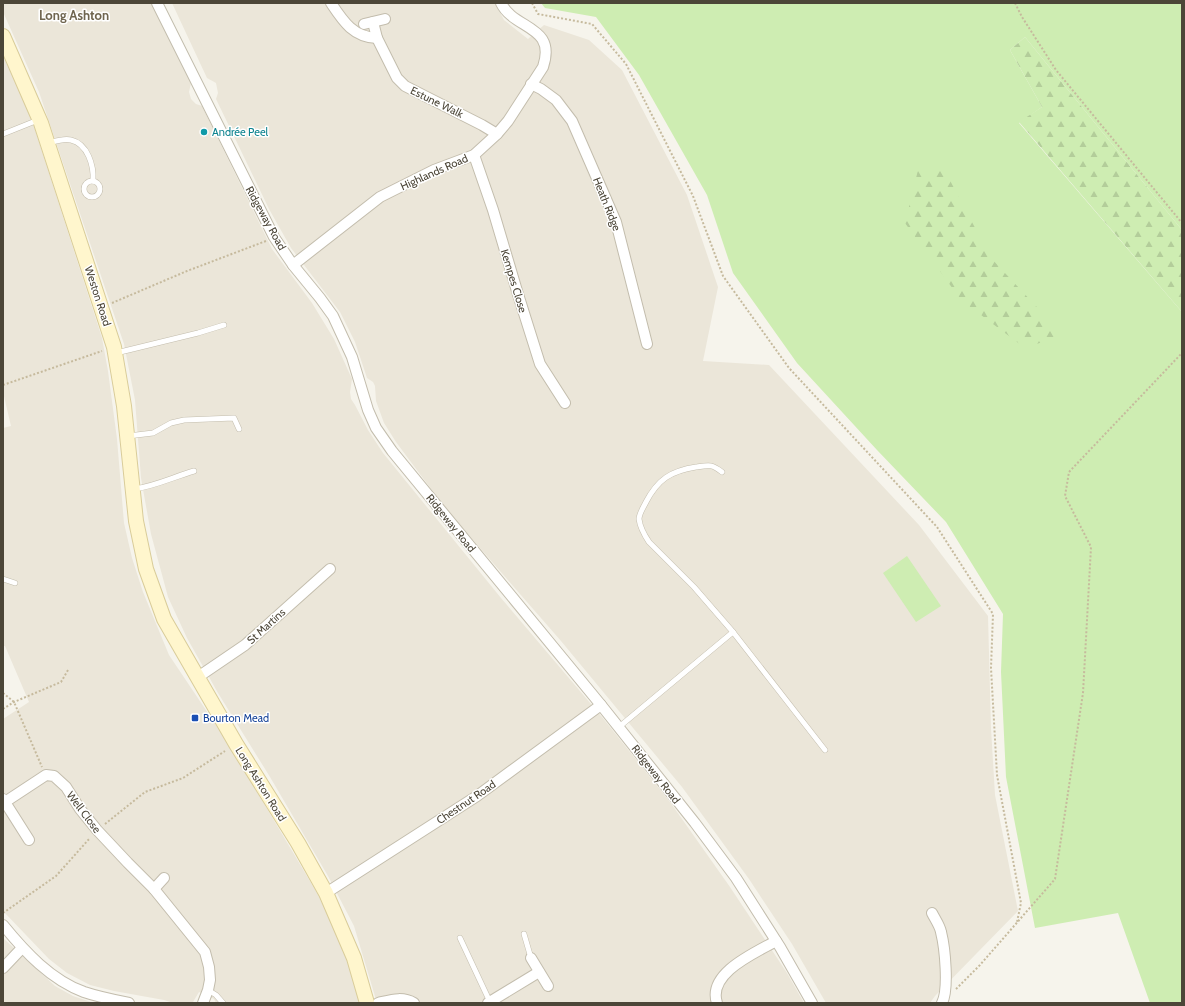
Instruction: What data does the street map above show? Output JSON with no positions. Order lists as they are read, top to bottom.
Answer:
{
  "streets": {
    "street": [
      "Estune Walk",
      "Highlands Road",
      "Heath Ridge",
      "Ridgeway Road",
      "Kempes Close",
      "Weston Road",
      "St Martins",
      "Long Ashton Road",
      "Chestnut Road",
      "Well Close"
    ]
  },
  "crossings": [
    ["Estune Walk", "Highlands Road"],
    ["Highlands Road", "Heath Ridge"],
    ["Highlands Road", "Ridgeway Road"],
    ["Highlands Road", "Kempes Close"],
    ["Ridgeway Road", "Chestnut Road"],
    ["Weston Road", "Long Ashton Road"],
    ["St Martins", "Long Ashton Road"],
    ["Long Ashton Road", "Chestnut Road"]
  ],
  "districts": ["Long Ashton"],
  "places": {
    "other": ["Andrée Peel"],
    "transit": ["Bourton Mead"]
  }
}
